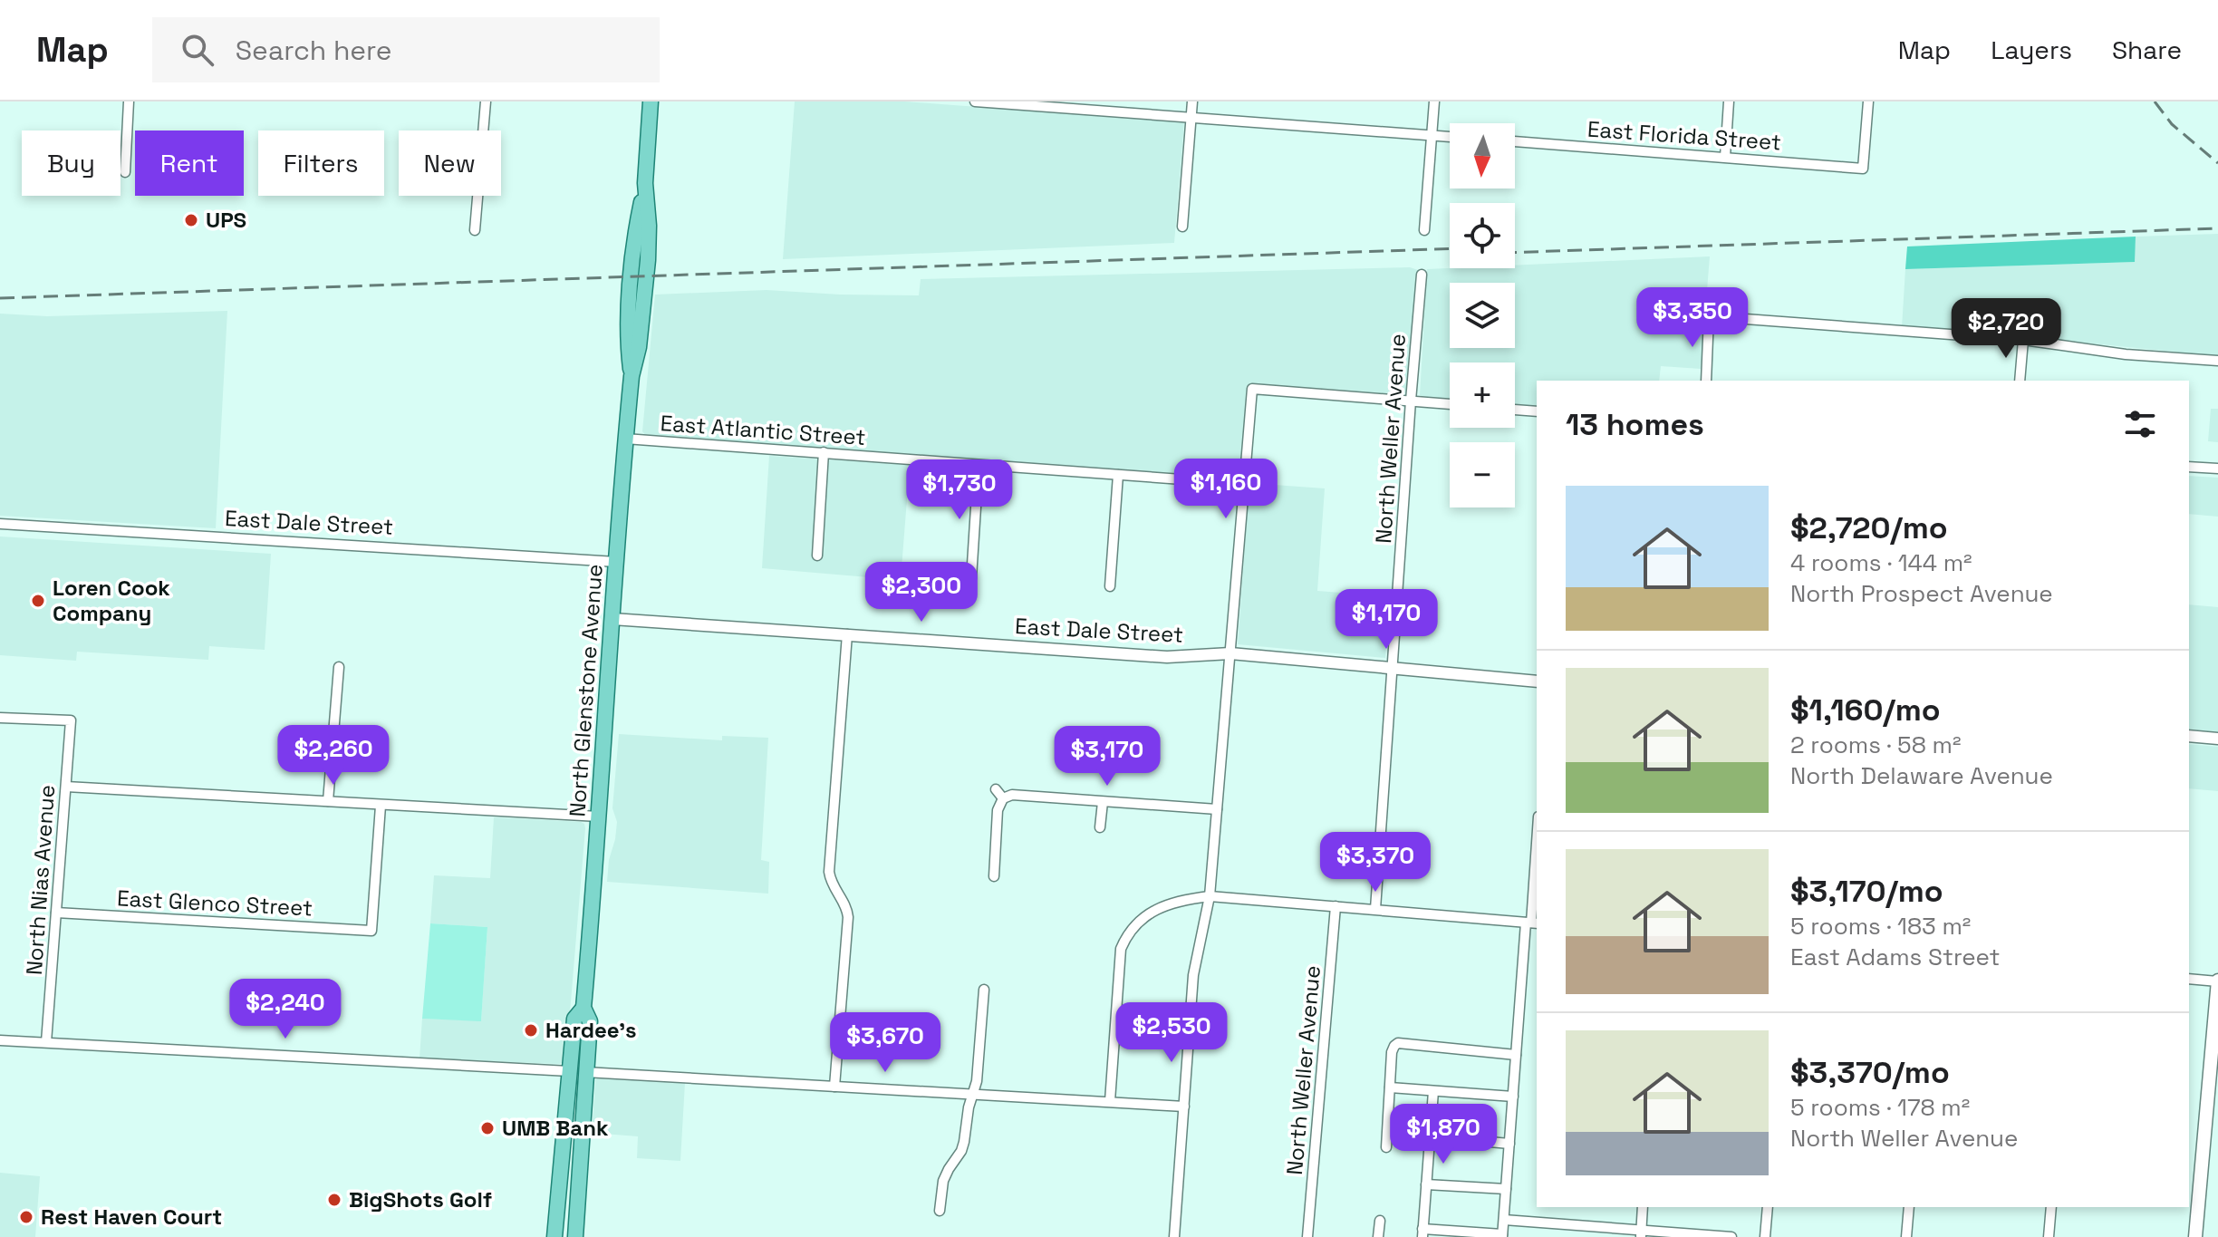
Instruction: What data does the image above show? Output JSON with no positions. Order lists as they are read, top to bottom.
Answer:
{
  "streets": {
    "main road": ["North Glenstone Avenue"],
    "street": [
      "East Florida Street",
      "East Atlantic Street",
      "North Weller Avenue",
      "East Dale Street",
      "North Nias Avenue",
      "East Glenco Street"
    ]
  },
  "crossings": [
    ["East Atlantic Street", "North Glenstone Avenue"],
    ["North Weller Avenue", "East Dale Street"],
    ["East Dale Street", "North Glenstone Avenue"],
    ["North Nias Avenue", "East Glenco Street"]
  ],
  "places": [
    "UPS",
    "Loren Cook Company",
    "Hardee's",
    "UMB Bank",
    "BigShots Golf",
    "Rest Haven Court"
  ],
  "north": "bottom",
  "page": {
    "header": "Map",
    "search": "Search here",
    "nav": ["Map", "Layers", "Share"],
    "map_buttons": ["+", "−"],
    "chip": [
      "Buy",
      "Rent",
      "Filters",
      "New"
    ],
    "price": [
      "$3,350",
      "$2,720",
      "$1,160",
      "$1,730",
      "$2,300",
      "$1,170",
      "$2,260",
      "$3,170",
      "$3,370",
      "$2,240",
      "$2,530",
      "$3,670",
      "$1,870"
    ],
    "heading": "13 homes",
    "list": [
      {
        "name": "$2,720/mo",
        "note": "4 rooms · 144 m² · North Prospect Avenue"
      },
      {
        "name": "$1,160/mo",
        "note": "2 rooms · 58 m² · North Delaware Avenue"
      },
      {
        "name": "$3,170/mo",
        "note": "5 rooms · 183 m² · East Adams Street"
      },
      {
        "name": "$3,370/mo",
        "note": "5 rooms · 178 m² · North Weller Avenue"
      }
    ]
  }
}
